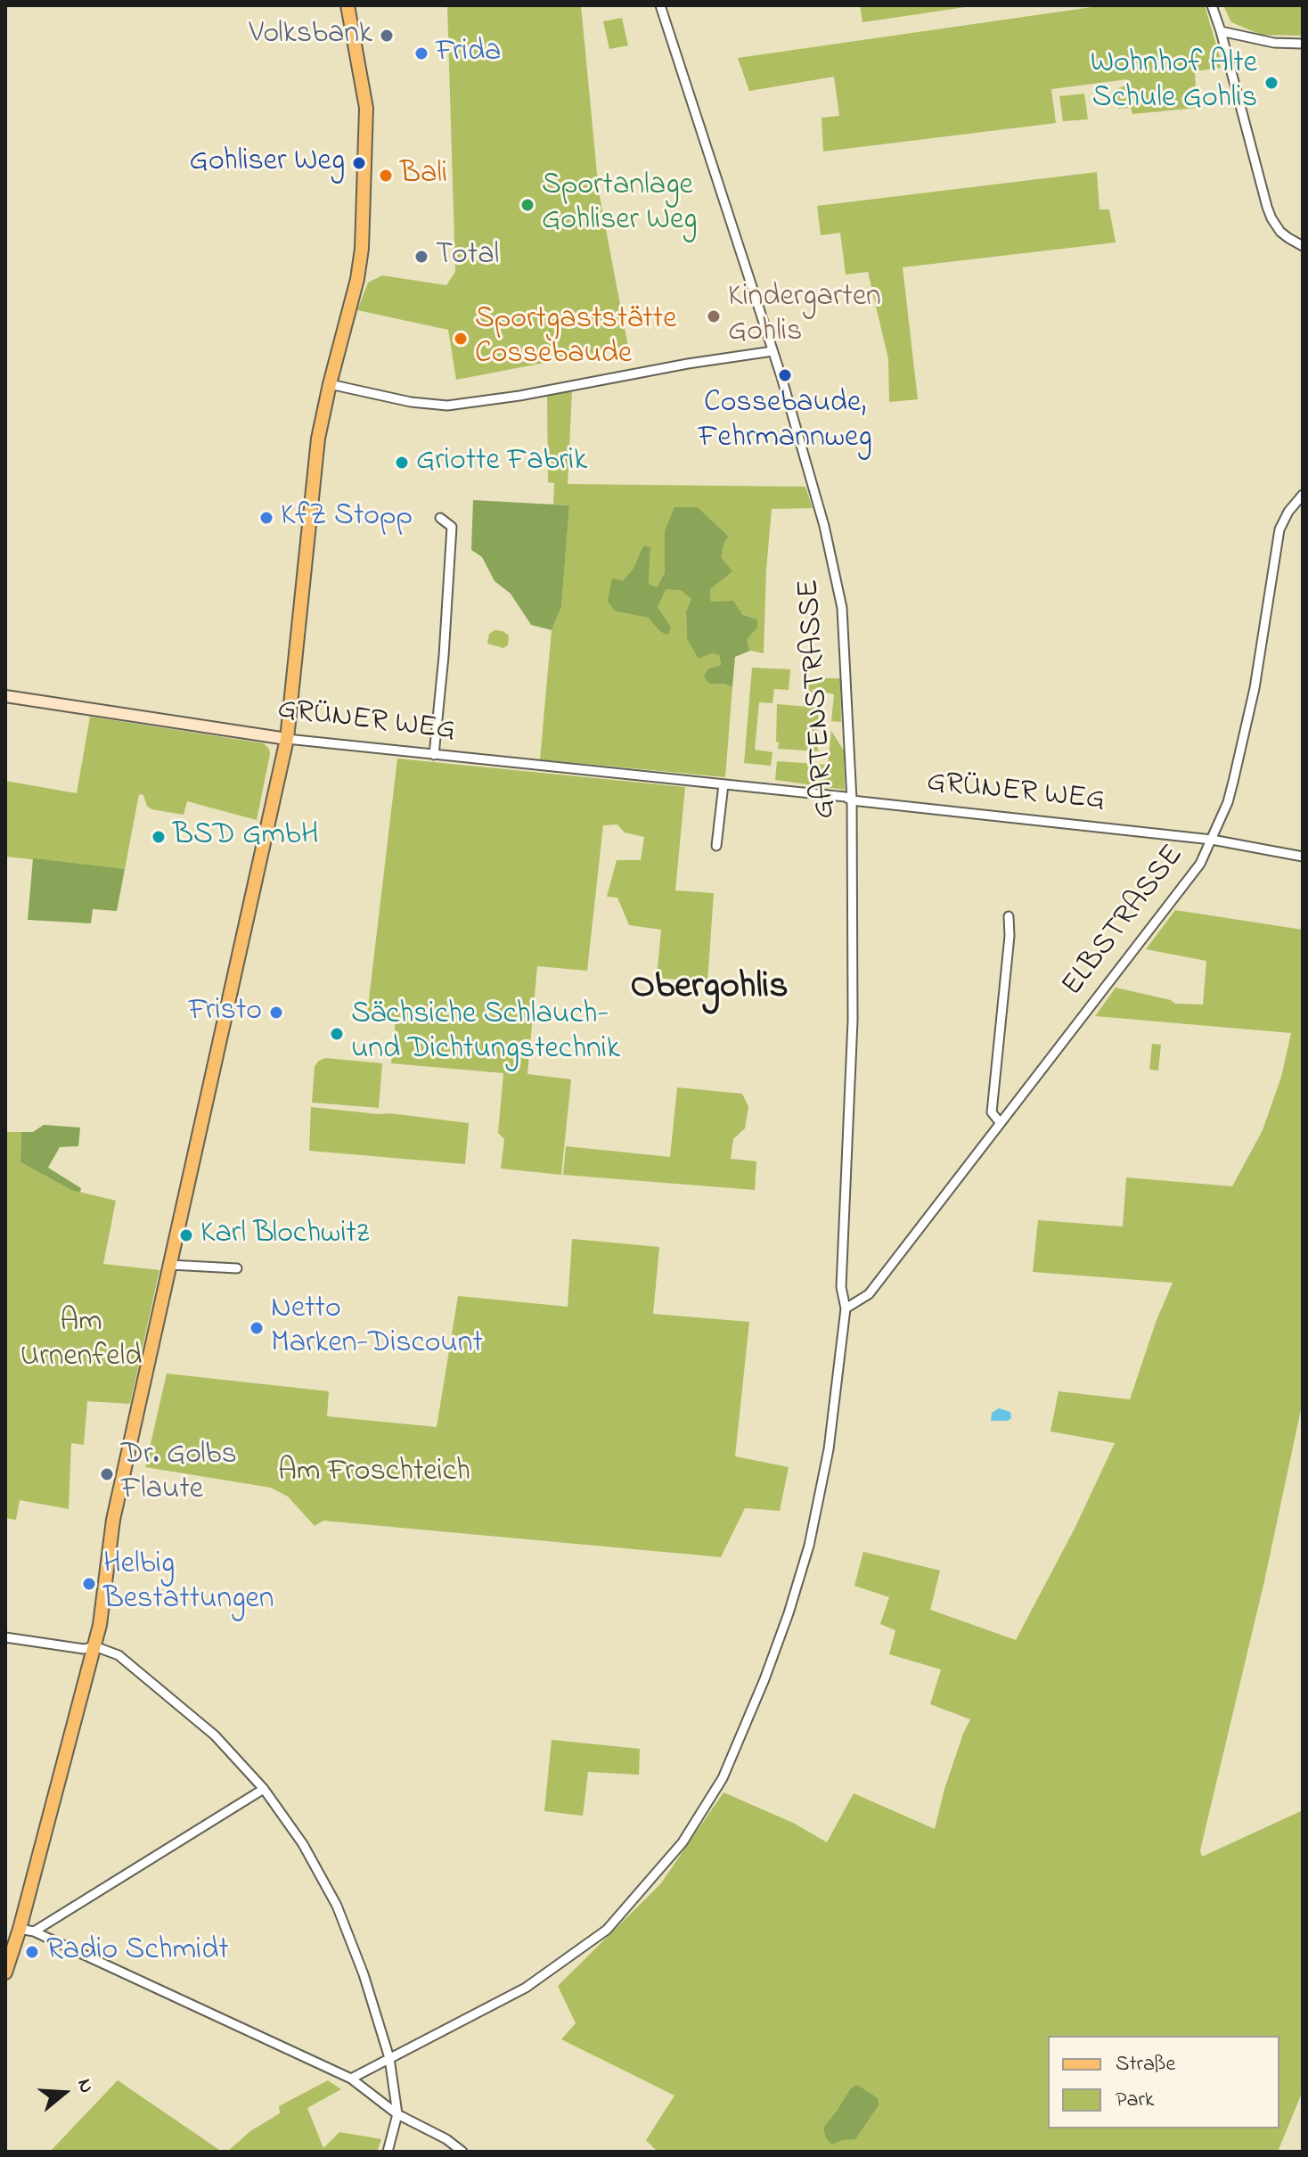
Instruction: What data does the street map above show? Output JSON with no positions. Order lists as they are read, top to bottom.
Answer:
{
  "streets": {
    "street": ["GARTENSTRASSE", "GRÜNER WEG", "ELBSTRASSE"]
  },
  "crossings": [
    ["GARTENSTRASSE", "GRÜNER WEG"],
    ["GARTENSTRASSE", "ELBSTRASSE"],
    ["GRÜNER WEG", "ELBSTRASSE"]
  ],
  "districts": ["Obergohlis"],
  "parks": ["Am Urnenfeld", "Am Froschteich"],
  "places": [
    "Volksbank",
    "Frida",
    "Wohnhof Alte Schule Gohlis",
    "Gohliser Weg",
    "Bali",
    "Sportanlage Gohliser Weg",
    "Total",
    "Kindergarten Gohlis",
    "Sportgaststätte Cossebaude",
    "Cossebaude, Fehrmannweg",
    "Griotte Fabrik",
    "KfZ Stopp",
    "BSD GmbH",
    "Fristo",
    "Sächsiche Schlauch- und Dichtungstechnik",
    "Karl Blochwitz",
    "Netto Marken-Discount",
    "Dr. Golbs Flaute",
    "Helbig Bestattungen",
    "Radio Schmidt"
  ],
  "legend": ["Straße", "Park"],
  "north": "right"
}
